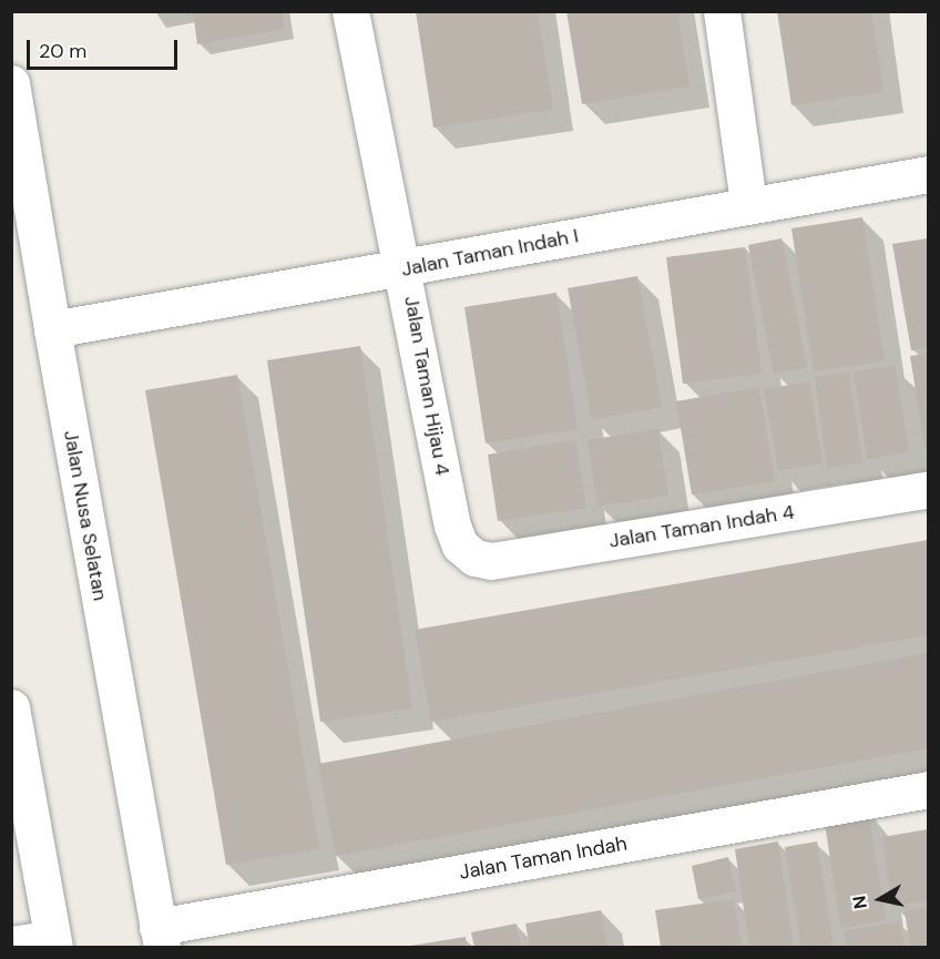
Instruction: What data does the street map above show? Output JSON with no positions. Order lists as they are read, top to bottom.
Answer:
{
  "streets": {
    "street": [
      "Jalan Taman Indah I",
      "Jalan Taman Hijau 4",
      "Jalan Nusa Selatan",
      "Jalan Taman Indah 4",
      "Jalan Taman Indah"
    ]
  },
  "crossings": [
    ["Jalan Taman Indah I", "Jalan Taman Hijau 4"],
    ["Jalan Taman Indah I", "Jalan Nusa Selatan"],
    ["Jalan Taman Hijau 4", "Jalan Taman Indah 4"],
    ["Jalan Nusa Selatan", "Jalan Taman Indah"]
  ],
  "scale_bar": "20 m",
  "north": "left"
}
